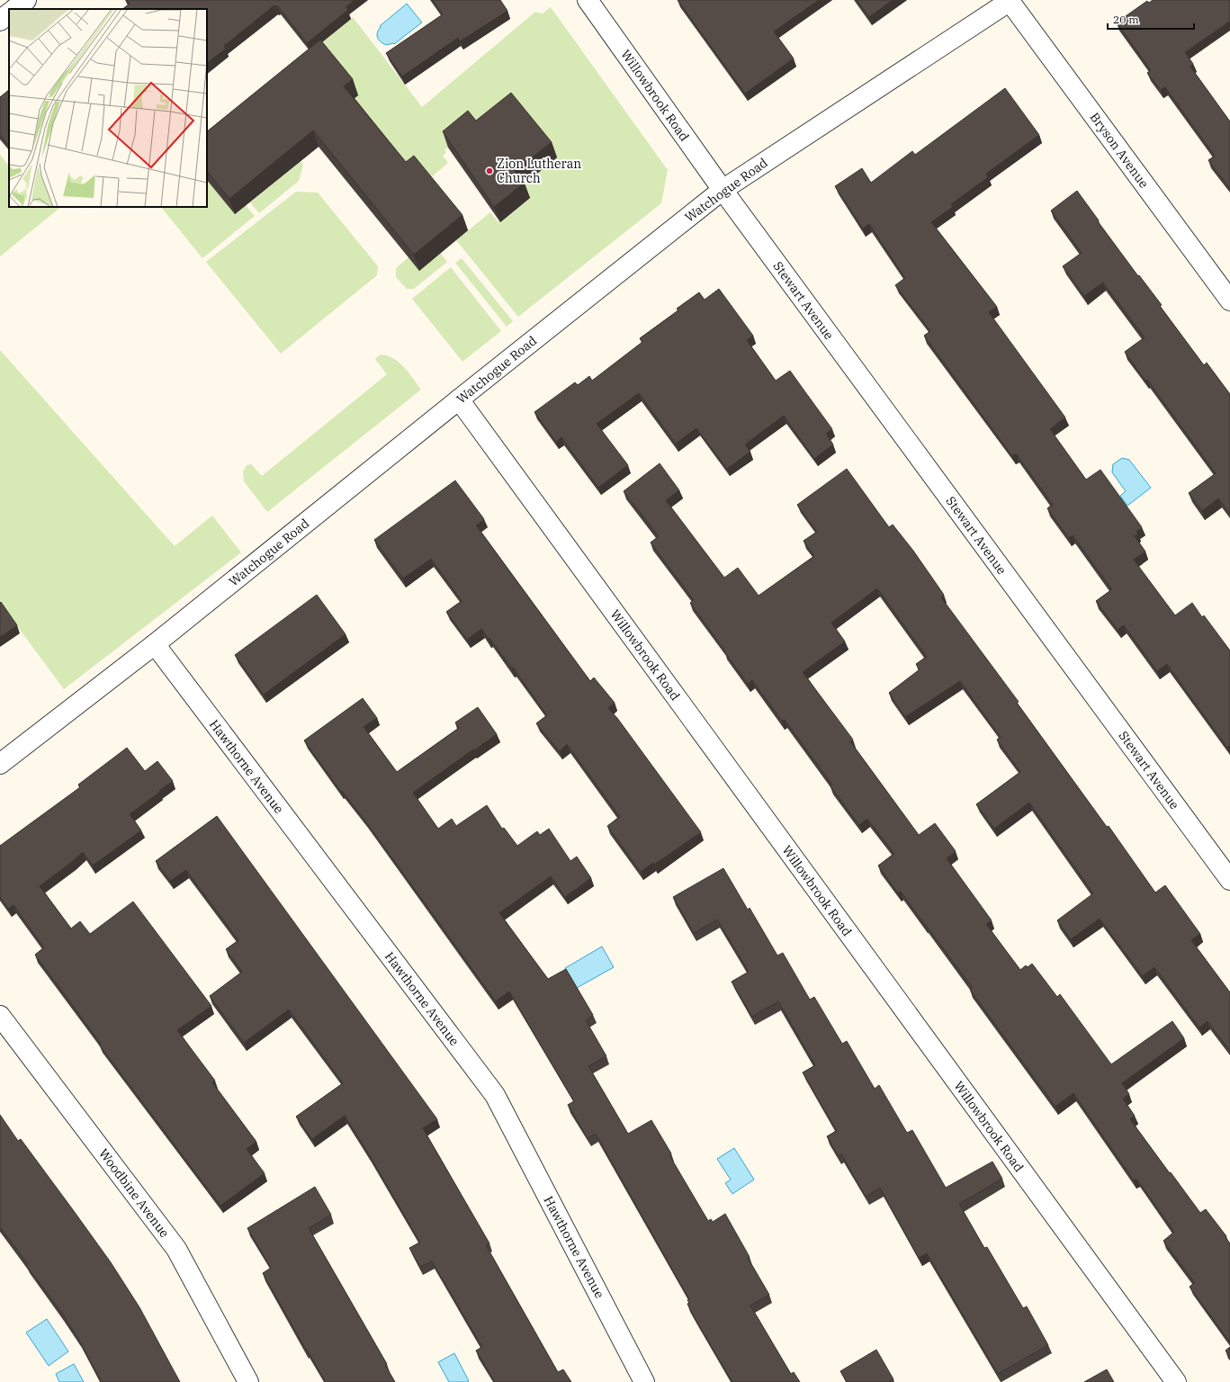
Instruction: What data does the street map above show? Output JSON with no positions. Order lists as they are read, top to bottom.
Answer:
{
  "streets": {
    "street": [
      "Willowbrook Road",
      "Bryson Avenue",
      "Watchogue Road",
      "Stewart Avenue",
      "Hawthorne Avenue",
      "Woodbine Avenue"
    ]
  },
  "crossings": [
    ["Willowbrook Road", "Watchogue Road"],
    ["Willowbrook Road", "Stewart Avenue"],
    ["Bryson Avenue", "Watchogue Road"],
    ["Watchogue Road", "Stewart Avenue"],
    ["Watchogue Road", "Hawthorne Avenue"]
  ],
  "places": ["Zion Lutheran Church"],
  "scale_bar": "20 m"
}
